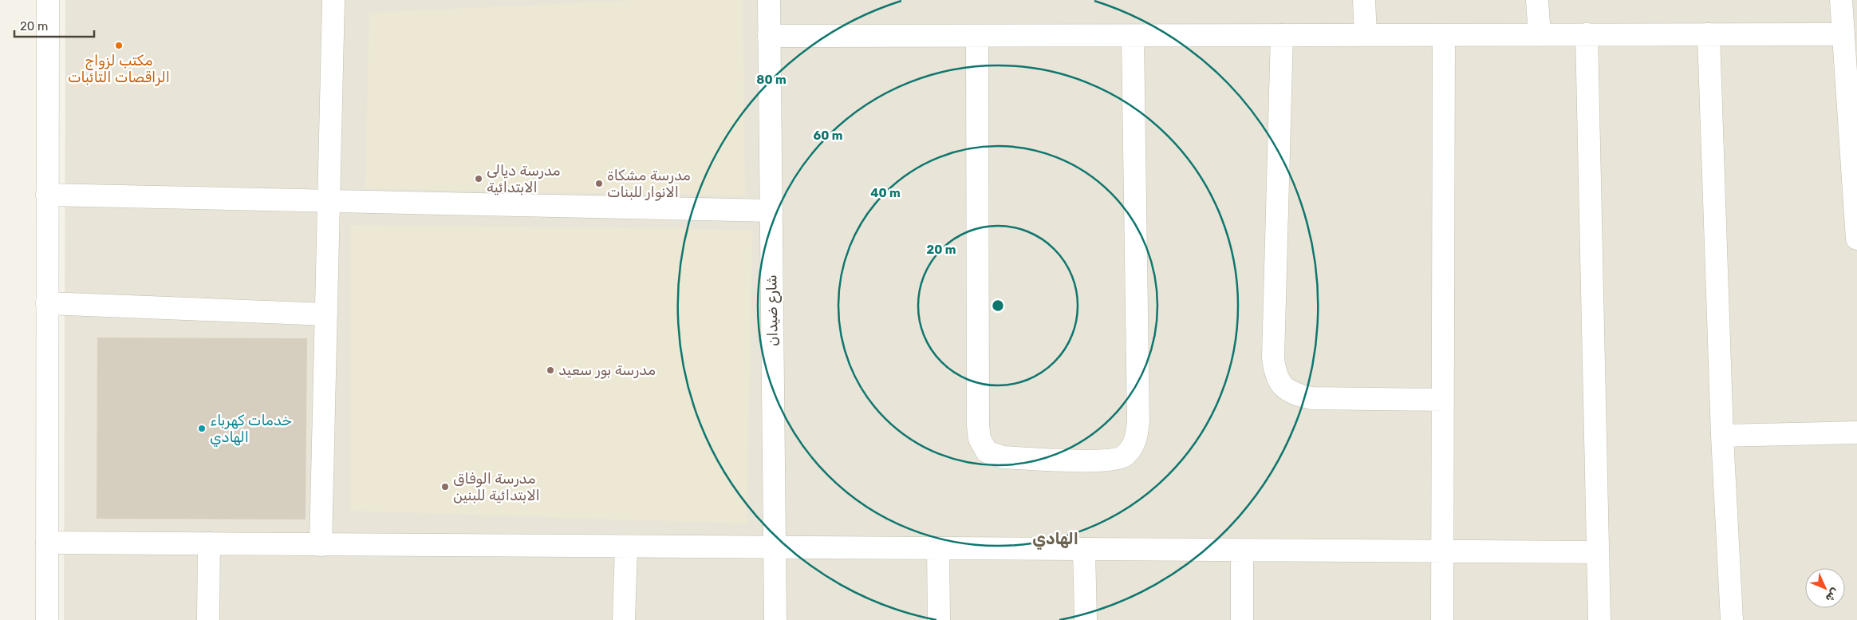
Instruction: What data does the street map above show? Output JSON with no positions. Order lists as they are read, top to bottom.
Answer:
{
  "streets": {
    "street": ["شارع ضيدان"]
  },
  "districts": ["الهادي"],
  "places": [
    "مكتب لزواج الراقصات التائبات",
    "مدرسة ديالى الابتدائية",
    "مدرسة مشكاة الانوار للبنات",
    "مدرسة بور سعيد",
    "خدمات كهرباء الهادي",
    "مدرسة الوفاق الابتدائية للبنين"
  ],
  "scale_bar": "20 m",
  "north": "bottom right",
  "rings": [
    "80 m",
    "60 m",
    "40 m",
    "20 m"
  ]
}
